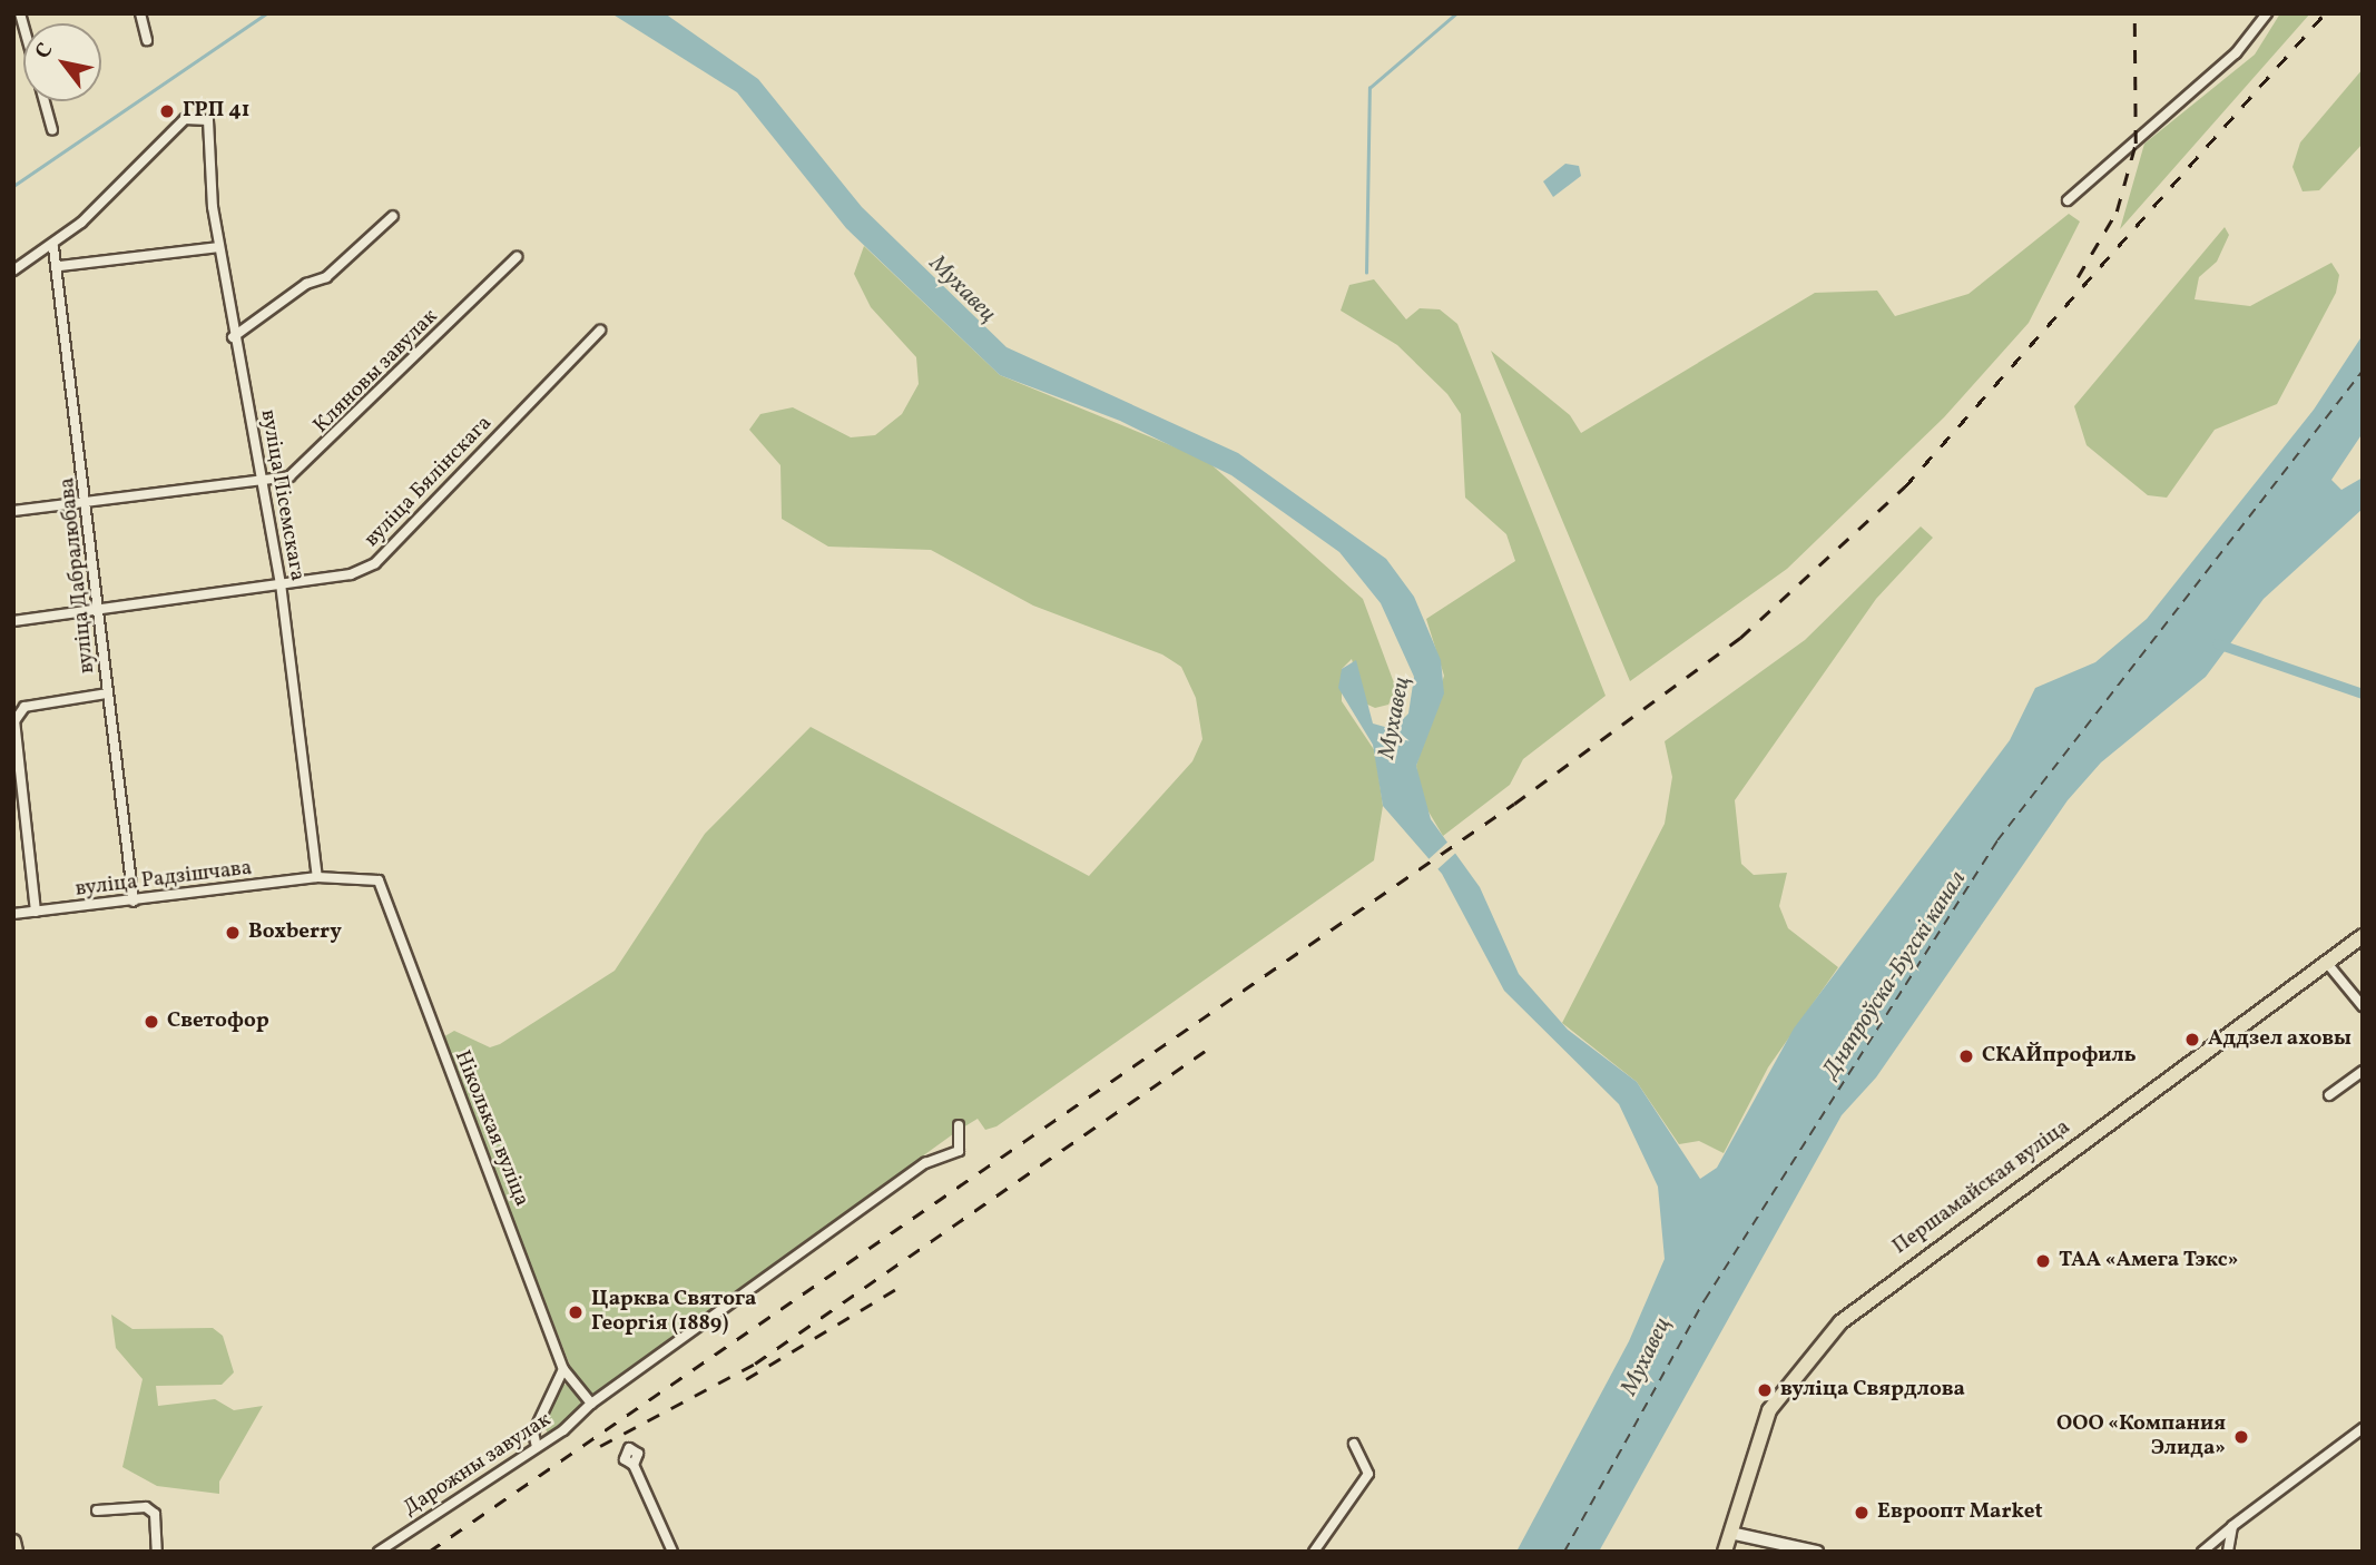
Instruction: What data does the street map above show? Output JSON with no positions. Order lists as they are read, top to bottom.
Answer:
{
  "streets": {
    "main road": ["Першамайская вуліца"],
    "street": [
      "Кляновы завулак",
      "вуліца Бялінскага",
      "вуліца Пісемскага",
      "вуліца Дабралюбава",
      "вуліца Радзішчава",
      "Ніколькая вуліца",
      "Дарожны завулак"
    ]
  },
  "crossings": [
    ["Кляновы завулак", "вуліца Пісемскага"],
    ["Кляновы завулак", "вуліца Дабралюбава"],
    ["вуліца Бялінскага", "вуліца Пісемскага"],
    ["вуліца Бялінскага", "вуліца Дабралюбава"],
    ["вуліца Пісемскага", "вуліца Дабралюбава"],
    ["вуліца Пісемскага", "вуліца Радзішчава"],
    ["вуліца Пісемскага", "Ніколькая вуліца"],
    ["вуліца Дабралюбава", "вуліца Радзішчава"],
    ["вуліца Радзішчава", "Ніколькая вуліца"],
    ["Ніколькая вуліца", "Дарожны завулак"]
  ],
  "water": ["Мухавец", "Дняпроўска-Бугскі канал"],
  "places": [
    "ГРП 41",
    "Boxberry",
    "Светофор",
    "Аддзел аховы",
    "СКАЙпрофиль",
    "ТАА «Амега Тэкс»",
    "Царква Святога Георгія (1889)",
    "вуліца Свярдлова",
    "ООО «Компания Элида»",
    "Евроопт Market"
  ],
  "north": "top left"
}
